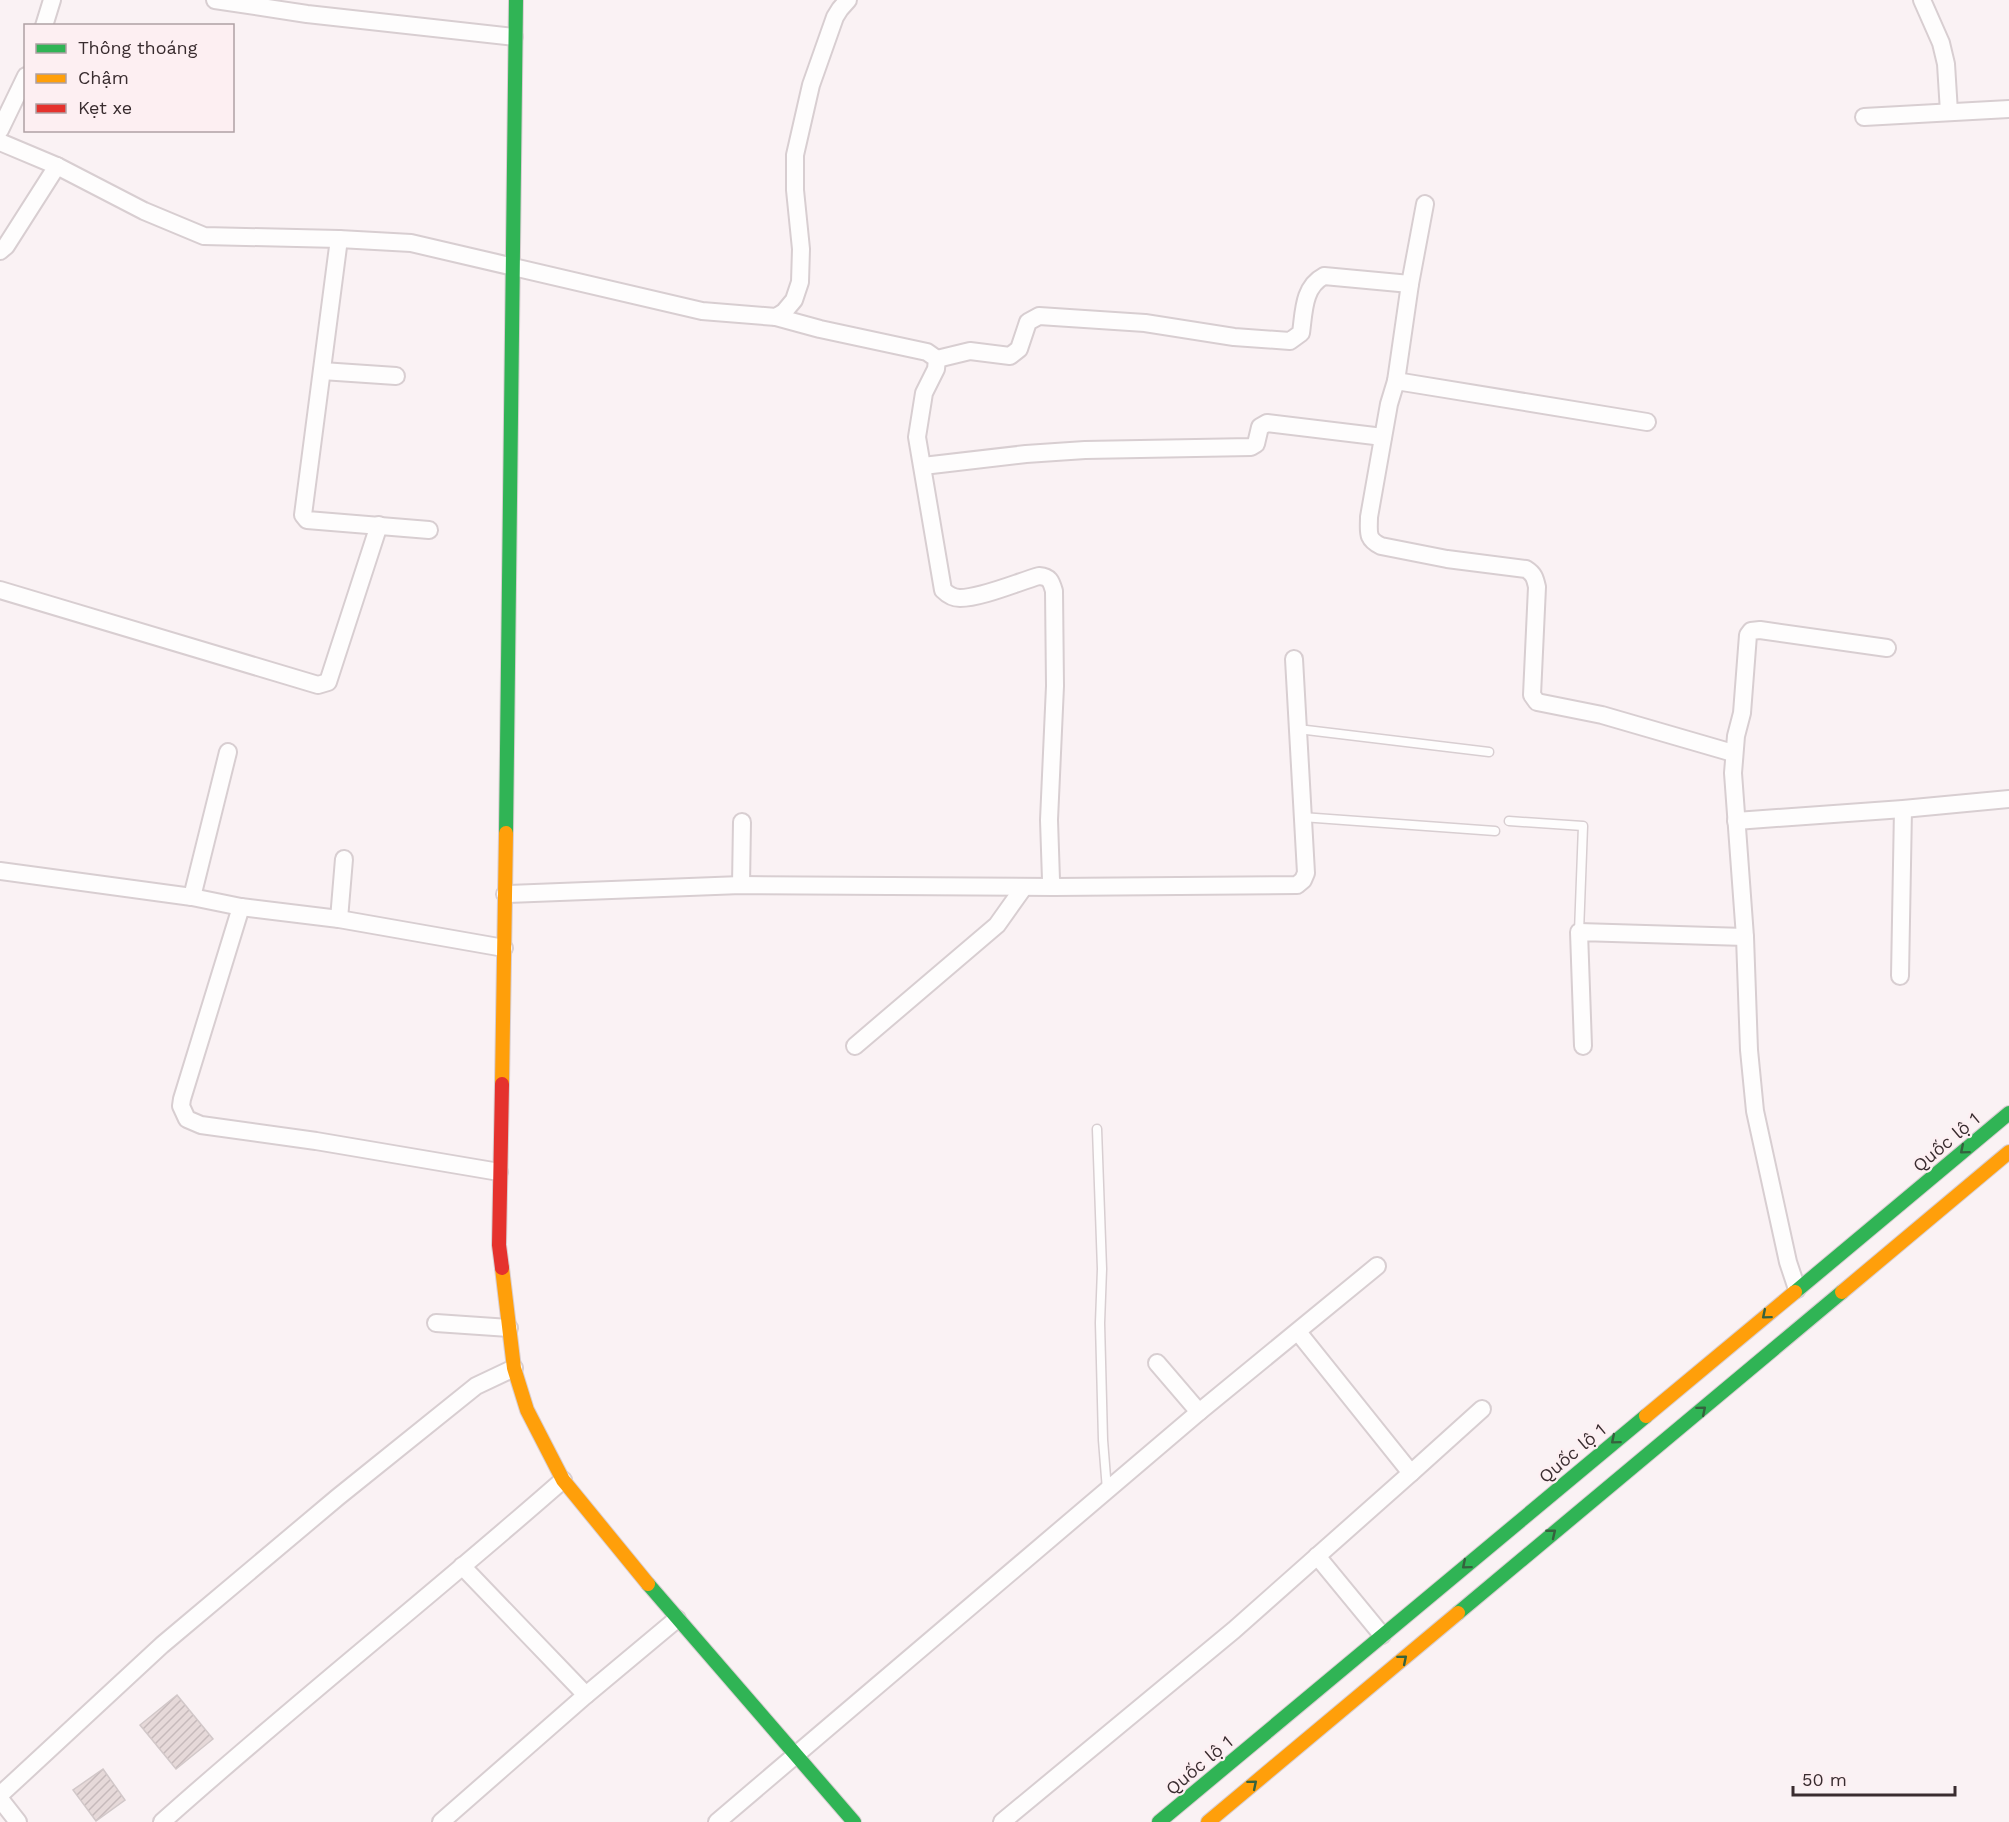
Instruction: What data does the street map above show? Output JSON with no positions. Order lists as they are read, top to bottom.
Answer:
{
  "streets": {
    "main road": ["Quốc lộ 1"]
  },
  "legend": ["Thông thoáng", "Chậm", "Kẹt xe"],
  "scale_bar": "50 m"
}
